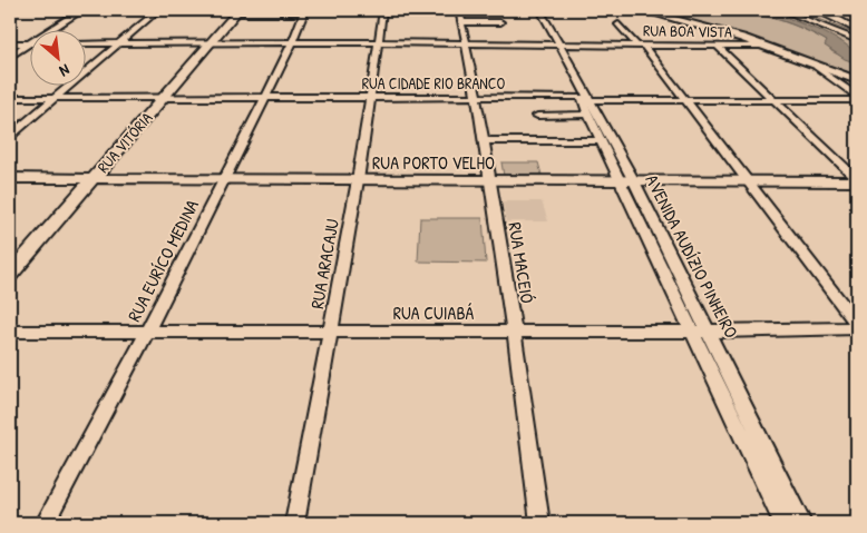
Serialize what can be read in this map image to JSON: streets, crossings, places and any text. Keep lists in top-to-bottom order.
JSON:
{
  "streets": {
    "main road": ["RUA VITÓRIA", "RUA PORTO VELHO"],
    "street": [
      "RUA BOA VISTA",
      "RUA CIDADE RIO BRANCO",
      "AVENIDA AUDÍZIO PINHEIRO",
      "RUA EURÍCO MEDINA",
      "RUA MACEIÓ",
      "RUA ARACAJU",
      "RUA CUIABÁ"
    ]
  },
  "crossings": [
    ["RUA BOA VISTA", "RUA VITÓRIA"],
    ["RUA BOA VISTA", "AVENIDA AUDÍZIO PINHEIRO"],
    ["RUA BOA VISTA", "RUA EURÍCO MEDINA"],
    ["RUA BOA VISTA", "RUA MACEIÓ"],
    ["RUA BOA VISTA", "RUA ARACAJU"],
    ["RUA CIDADE RIO BRANCO", "RUA VITÓRIA"],
    ["RUA CIDADE RIO BRANCO", "AVENIDA AUDÍZIO PINHEIRO"],
    ["RUA CIDADE RIO BRANCO", "RUA EURÍCO MEDINA"],
    ["RUA CIDADE RIO BRANCO", "RUA MACEIÓ"],
    ["RUA CIDADE RIO BRANCO", "RUA ARACAJU"],
    ["RUA VITÓRIA", "RUA PORTO VELHO"],
    ["RUA PORTO VELHO", "AVENIDA AUDÍZIO PINHEIRO"],
    ["RUA PORTO VELHO", "RUA EURÍCO MEDINA"],
    ["RUA PORTO VELHO", "RUA MACEIÓ"],
    ["RUA PORTO VELHO", "RUA ARACAJU"],
    ["AVENIDA AUDÍZIO PINHEIRO", "RUA CUIABÁ"],
    ["RUA EURÍCO MEDINA", "RUA CUIABÁ"],
    ["RUA MACEIÓ", "RUA CUIABÁ"],
    ["RUA ARACAJU", "RUA CUIABÁ"]
  ],
  "north": "bottom right"
}
